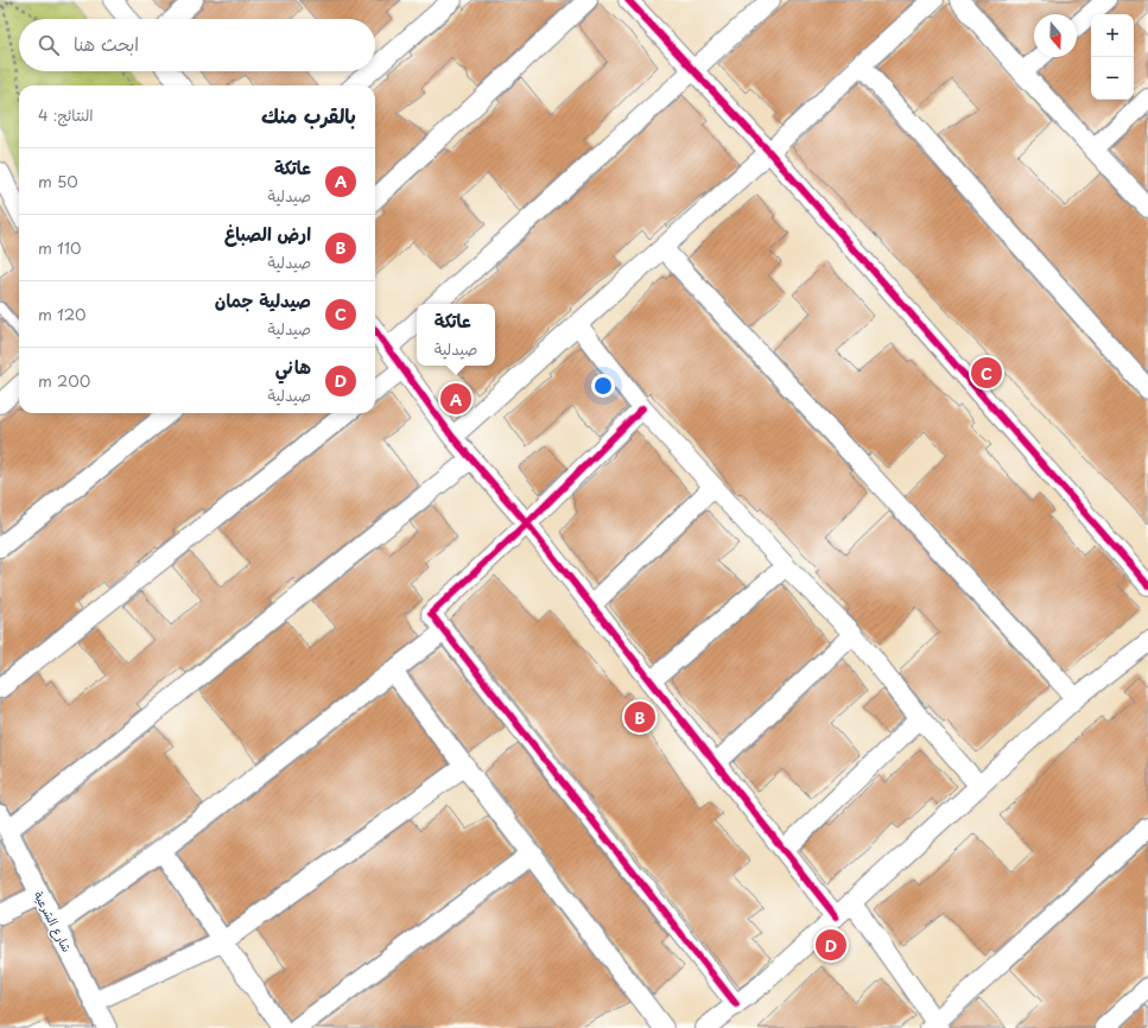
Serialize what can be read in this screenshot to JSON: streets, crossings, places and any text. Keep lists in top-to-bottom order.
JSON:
{
  "streets": {
    "street": ["شارع الشرعية"]
  },
  "north": "bottom",
  "page": {
    "map_buttons": ["+", "−"],
    "search": "ابحث هنا",
    "heading": ["بالقرب منك", "النتائج: 4"],
    "list": [
      {
        "mark": "A",
        "name": "عاتكة",
        "note": "صيدلية",
        "value": "50 m"
      },
      {
        "mark": "B",
        "name": "ارض الصباغ",
        "note": "صيدلية",
        "value": "110 m"
      },
      {
        "mark": "C",
        "name": "صيدلية جمان",
        "note": "صيدلية",
        "value": "120 m"
      },
      {
        "mark": "D",
        "name": "هاني",
        "note": "صيدلية",
        "value": "200 m"
      }
    ],
    "popup": ["عاتكة", "صيدلية"],
    "pins": [
      "C",
      "A",
      "B",
      "D"
    ]
  }
}
